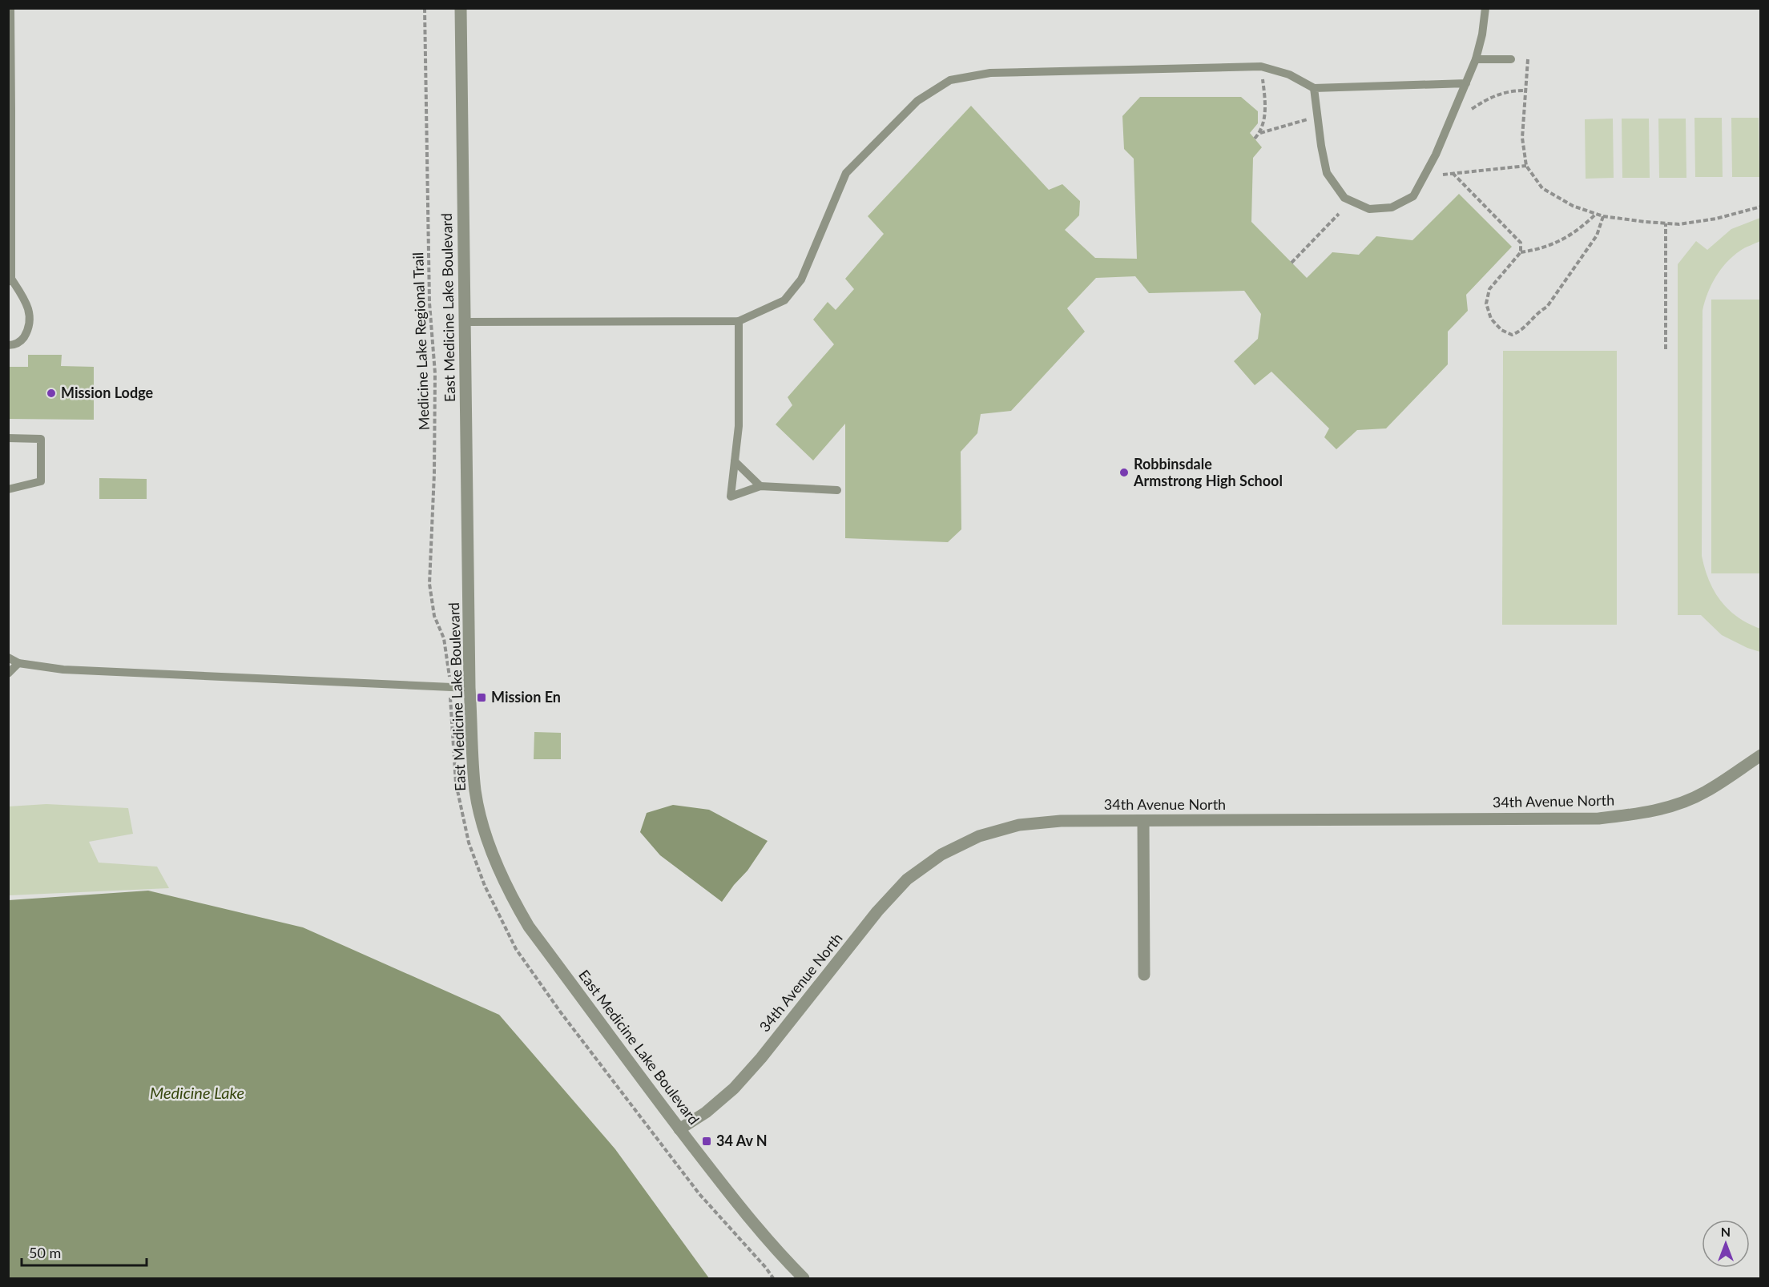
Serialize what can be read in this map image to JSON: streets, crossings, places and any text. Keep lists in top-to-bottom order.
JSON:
{
  "streets": {
    "street": ["East Medicine Lake Boulevard", "34th Avenue North"],
    "path": ["Medicine Lake Regional Trail"]
  },
  "crossings": [
    ["East Medicine Lake Boulevard", "34th Avenue North"]
  ],
  "water": ["Medicine Lake"],
  "places": {
    "other": ["Mission Lodge", "Robbinsdale Armstrong High School"],
    "transit": ["Mission En", "34 Av N"]
  },
  "scale_bar": "50 m",
  "north": "top"
}
